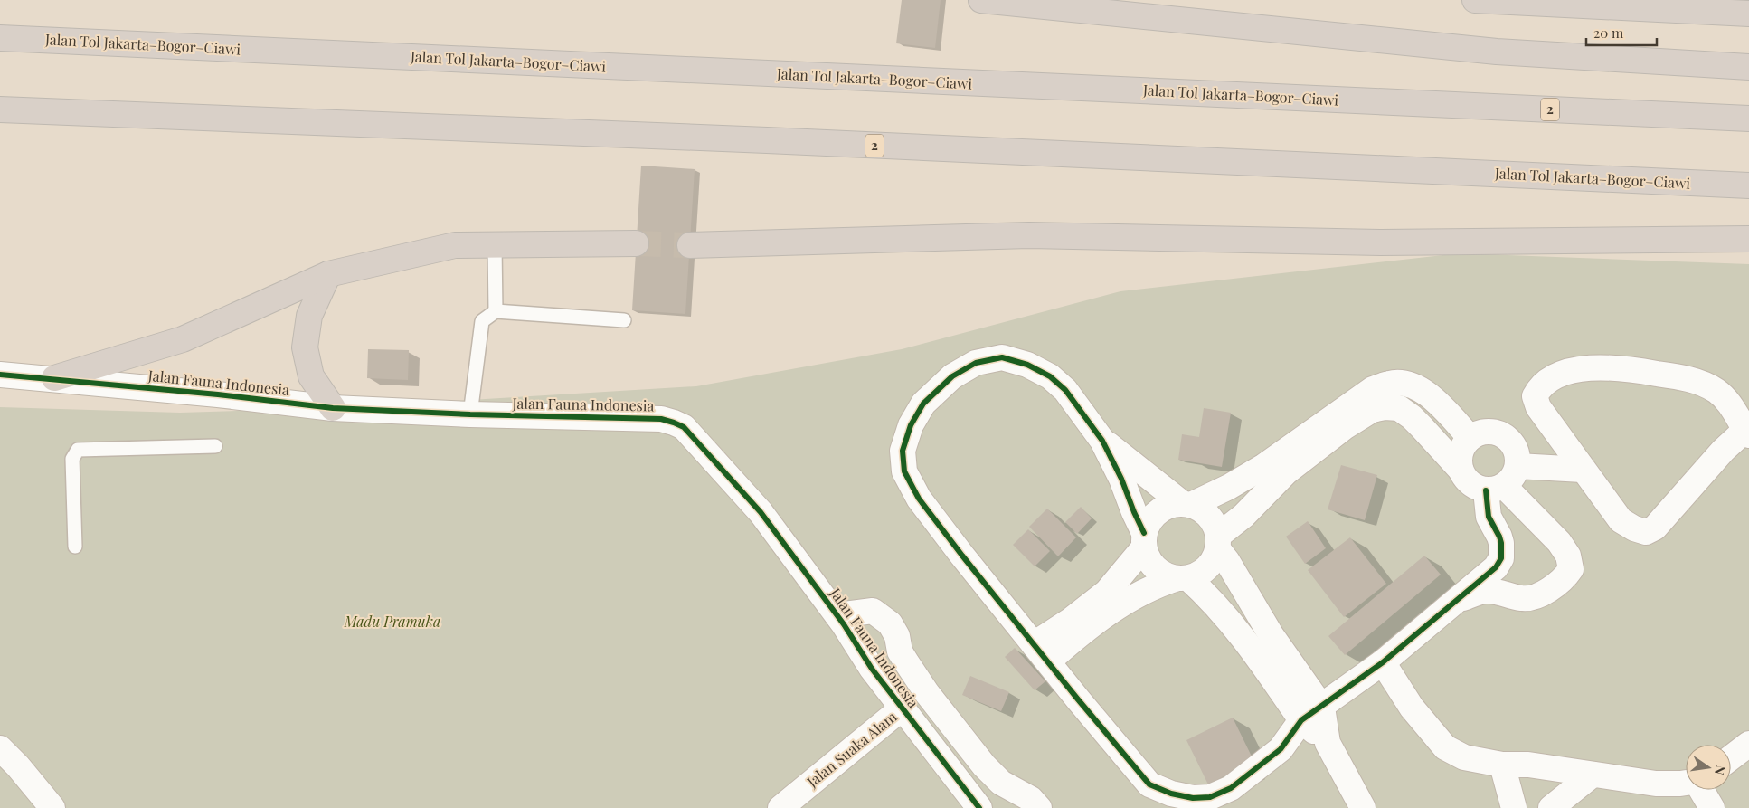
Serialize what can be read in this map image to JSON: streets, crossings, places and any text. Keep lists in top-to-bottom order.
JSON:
{
  "streets": {
    "highway": ["Jalan Tol Jakarta–Bogor–Ciawi", "2"],
    "street": ["Jalan Fauna Indonesia", "Jalan Suaka Alam"]
  },
  "crossings": [
    ["Jalan Fauna Indonesia", "Jalan Suaka Alam"]
  ],
  "parks": ["Madu Pramuka"],
  "scale_bar": "20 m",
  "north": "right"
}
